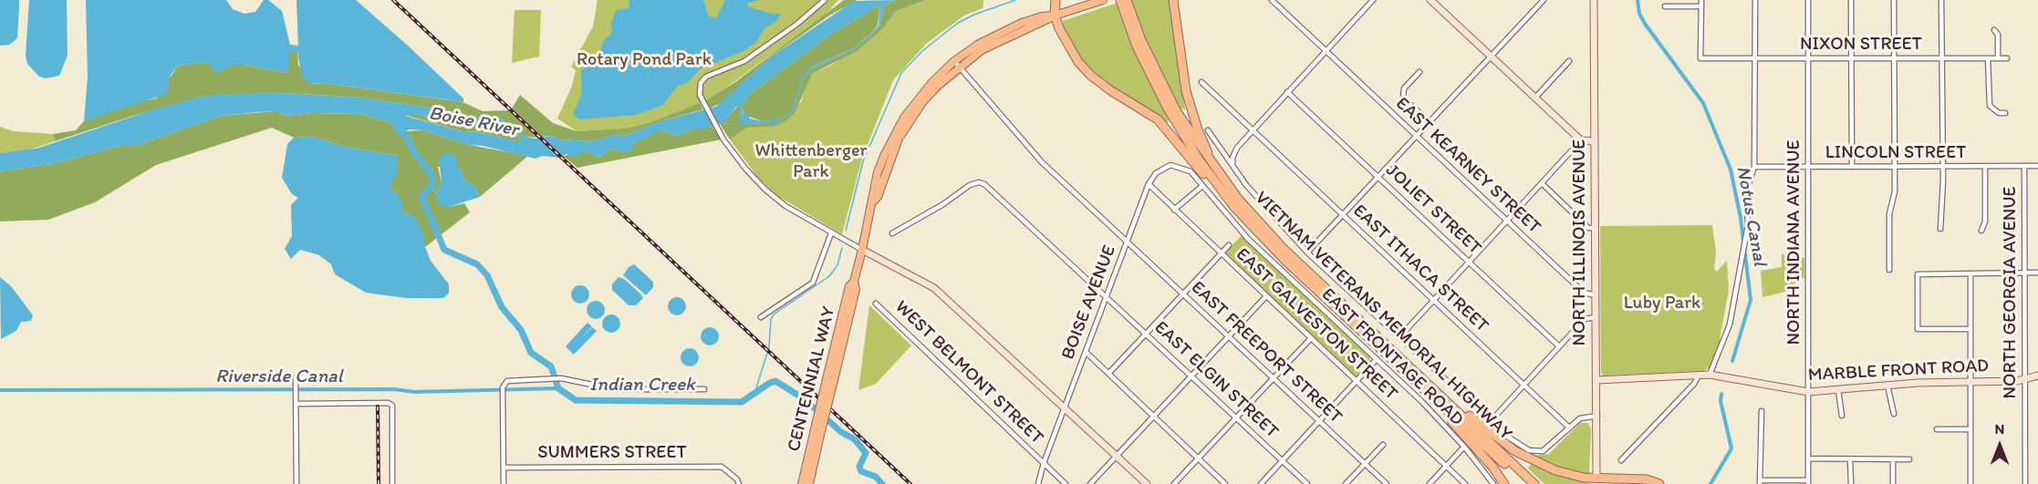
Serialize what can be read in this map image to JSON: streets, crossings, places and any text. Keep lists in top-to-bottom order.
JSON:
{
  "streets": {
    "highway": ["VIETNAM VETERANS MEMORIAL HIGHWAY"],
    "main road": ["CENTENNIAL WAY"],
    "street": [
      "NIXON STREET",
      "LINCOLN STREET",
      "EAST KEARNEY STREET",
      "JOLIET STREET",
      "NORTH ILLINOIS AVENUE",
      "NORTH INDIANA AVENUE",
      "EAST ITHACA STREET",
      "NORTH GEORGIA AVENUE",
      "BOISE AVENUE",
      "EAST GALVESTON STREET",
      "EAST FREEPORT STREET",
      "EAST FRONTAGE ROAD",
      "MARBLE FRONT ROAD",
      "WEST BELMONT STREET",
      "EAST ELGIN STREET",
      "SUMMERS STREET"
    ]
  },
  "crossings": [
    ["NIXON STREET", "NORTH INDIANA AVENUE"],
    ["LINCOLN STREET", "NORTH INDIANA AVENUE"],
    ["LINCOLN STREET", "NORTH GEORGIA AVENUE"],
    ["EAST KEARNEY STREET", "NORTH ILLINOIS AVENUE"],
    ["NORTH ILLINOIS AVENUE", "MARBLE FRONT ROAD"],
    ["NORTH INDIANA AVENUE", "MARBLE FRONT ROAD"],
    ["NORTH GEORGIA AVENUE", "MARBLE FRONT ROAD"],
    ["BOISE AVENUE", "EAST GALVESTON STREET"],
    ["BOISE AVENUE", "EAST FREEPORT STREET"],
    ["BOISE AVENUE", "EAST FRONTAGE ROAD"],
    ["BOISE AVENUE", "WEST BELMONT STREET"],
    ["BOISE AVENUE", "EAST ELGIN STREET"],
    ["EAST FREEPORT STREET", "CENTENNIAL WAY"]
  ],
  "water": [
    "Boise River",
    "Notus Canal",
    "Riverside Canal",
    "Indian Creek"
  ],
  "parks": ["Rotary Pond Park", "Whittenberger Park", "Luby Park"],
  "north": "top"
}
